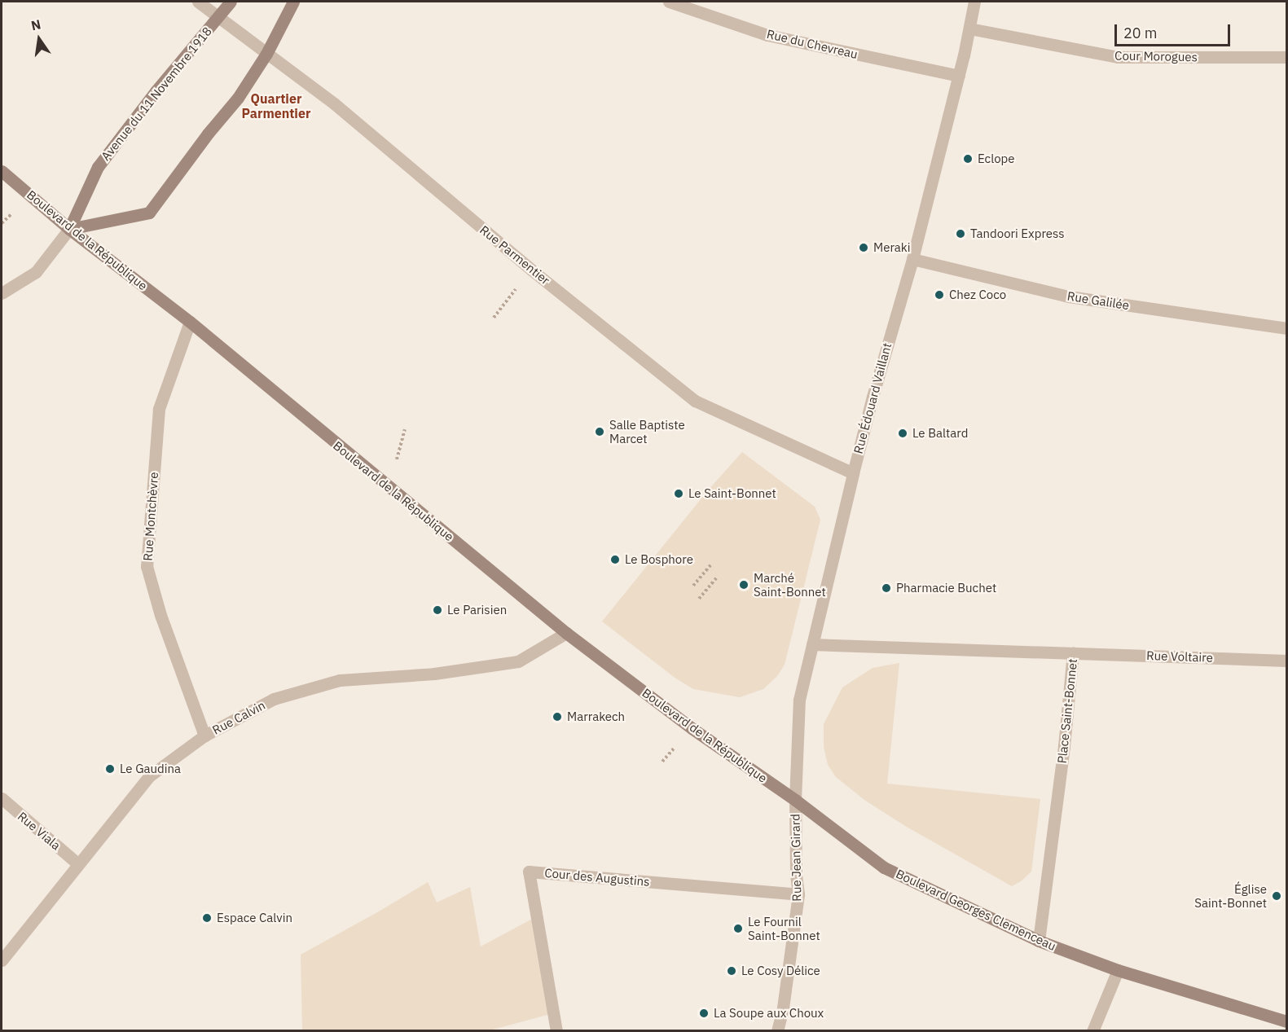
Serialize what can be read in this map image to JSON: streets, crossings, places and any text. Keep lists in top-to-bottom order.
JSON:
{
  "streets": {
    "main road": ["Avenue du 11 Novembre 1918", "Boulevard de la République", "Boulevard Georges Clemenceau"],
    "street": [
      "Rue du Chevreau",
      "Cour Morogues",
      "Rue Parmentier",
      "Rue Galilée",
      "Rue Édouard Vaillant",
      "Rue Montchèvre",
      "Rue Voltaire",
      "Place Saint-Bonnet",
      "Rue Calvin",
      "Rue Viala",
      "Rue Jean Girard",
      "Cour des Augustins"
    ]
  },
  "crossings": [
    ["Rue du Chevreau", "Rue Édouard Vaillant"],
    ["Cour Morogues", "Rue Édouard Vaillant"],
    ["Avenue du 11 Novembre 1918", "Boulevard de la République"],
    ["Avenue du 11 Novembre 1918", "Rue Parmentier"],
    ["Boulevard de la République", "Rue Édouard Vaillant"],
    ["Boulevard de la République", "Rue Montchèvre"],
    ["Boulevard de la République", "Rue Calvin"],
    ["Boulevard de la République", "Rue Jean Girard"],
    ["Boulevard de la République", "Boulevard Georges Clemenceau"],
    ["Rue Parmentier", "Rue Édouard Vaillant"],
    ["Rue Galilée", "Rue Édouard Vaillant"],
    ["Rue Édouard Vaillant", "Place Saint-Bonnet"],
    ["Rue Édouard Vaillant", "Rue Jean Girard"],
    ["Rue Édouard Vaillant", "Boulevard Georges Clemenceau"],
    ["Rue Montchèvre", "Rue Calvin"],
    ["Rue Voltaire", "Place Saint-Bonnet"],
    ["Place Saint-Bonnet", "Boulevard Georges Clemenceau"],
    ["Rue Calvin", "Rue Viala"],
    ["Rue Jean Girard", "Cour des Augustins"],
    ["Rue Jean Girard", "Boulevard Georges Clemenceau"]
  ],
  "districts": ["Quartier Parmentier"],
  "places": [
    "Eclope",
    "Tandoori Express",
    "Meraki",
    "Chez Coco",
    "Salle Baptiste Marcet",
    "Le Baltard",
    "Le Saint-Bonnet",
    "Le Bosphore",
    "Marché Saint-Bonnet",
    "Pharmacie Buchet",
    "Le Parisien",
    "Marrakech",
    "Le Gaudina",
    "Église Saint-Bonnet",
    "Espace Calvin",
    "Le Fournil Saint-Bonnet",
    "Le Cosy Délice",
    "La Soupe aux Choux"
  ],
  "scale_bar": "20 m",
  "north": "top"
}
